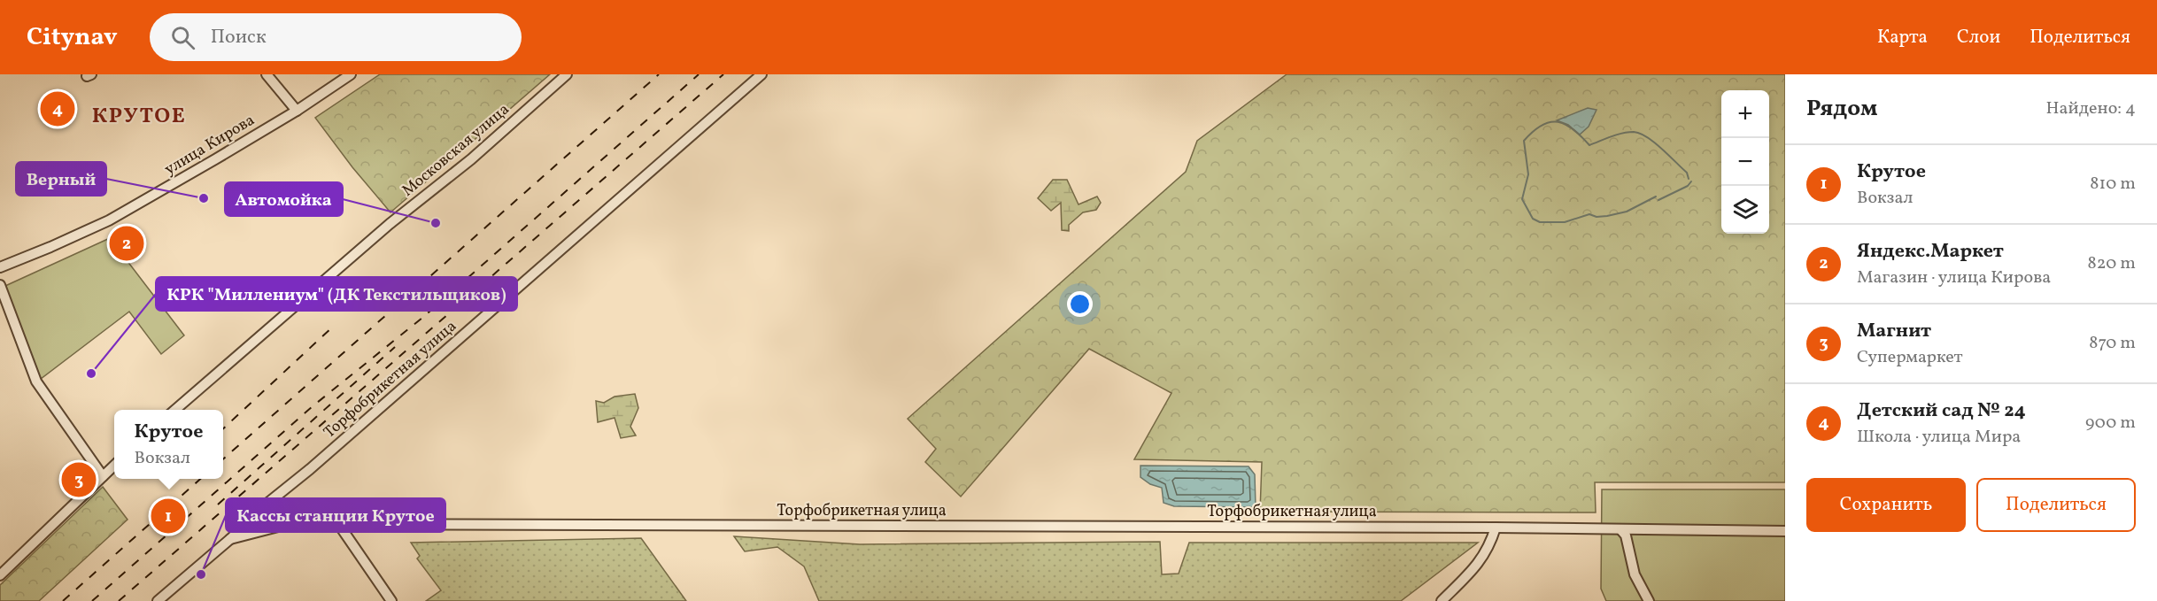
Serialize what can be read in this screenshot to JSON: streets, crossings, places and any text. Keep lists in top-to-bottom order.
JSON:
{
  "streets": {
    "street": ["улица Кирова", "Московская улица", "Торфобрикетная улица"]
  },
  "districts": ["КРУТОЕ"],
  "places": [
    "Верный",
    "Автомойка",
    "КРК \"Миллениум\" (ДК Текстильщиков)",
    "Кассы станции Крутое"
  ],
  "page": {
    "header": "Citynav",
    "search": "Поиск",
    "nav": ["Карта", "Слои", "Поделиться"],
    "heading": ["Рядом", "Найдено: 4"],
    "pins": [
      "4",
      "2",
      "3",
      "1"
    ],
    "map_buttons": ["+", "−"],
    "list": [
      {
        "mark": "1",
        "name": "Крутое",
        "note": "Вокзал",
        "value": "810 m"
      },
      {
        "mark": "2",
        "name": "Яндекс.Маркет",
        "note": "Магазин · улица Кирова",
        "value": "820 m"
      },
      {
        "mark": "3",
        "name": "Магнит",
        "note": "Супермаркет",
        "value": "870 m"
      },
      {
        "mark": "4",
        "name": "Детский сад № 24",
        "note": "Школа · улица Мира",
        "value": "900 m"
      }
    ],
    "popup": ["Крутое", "Вокзал"],
    "buttons": ["Сохранить", "Поделиться"]
  }
}
